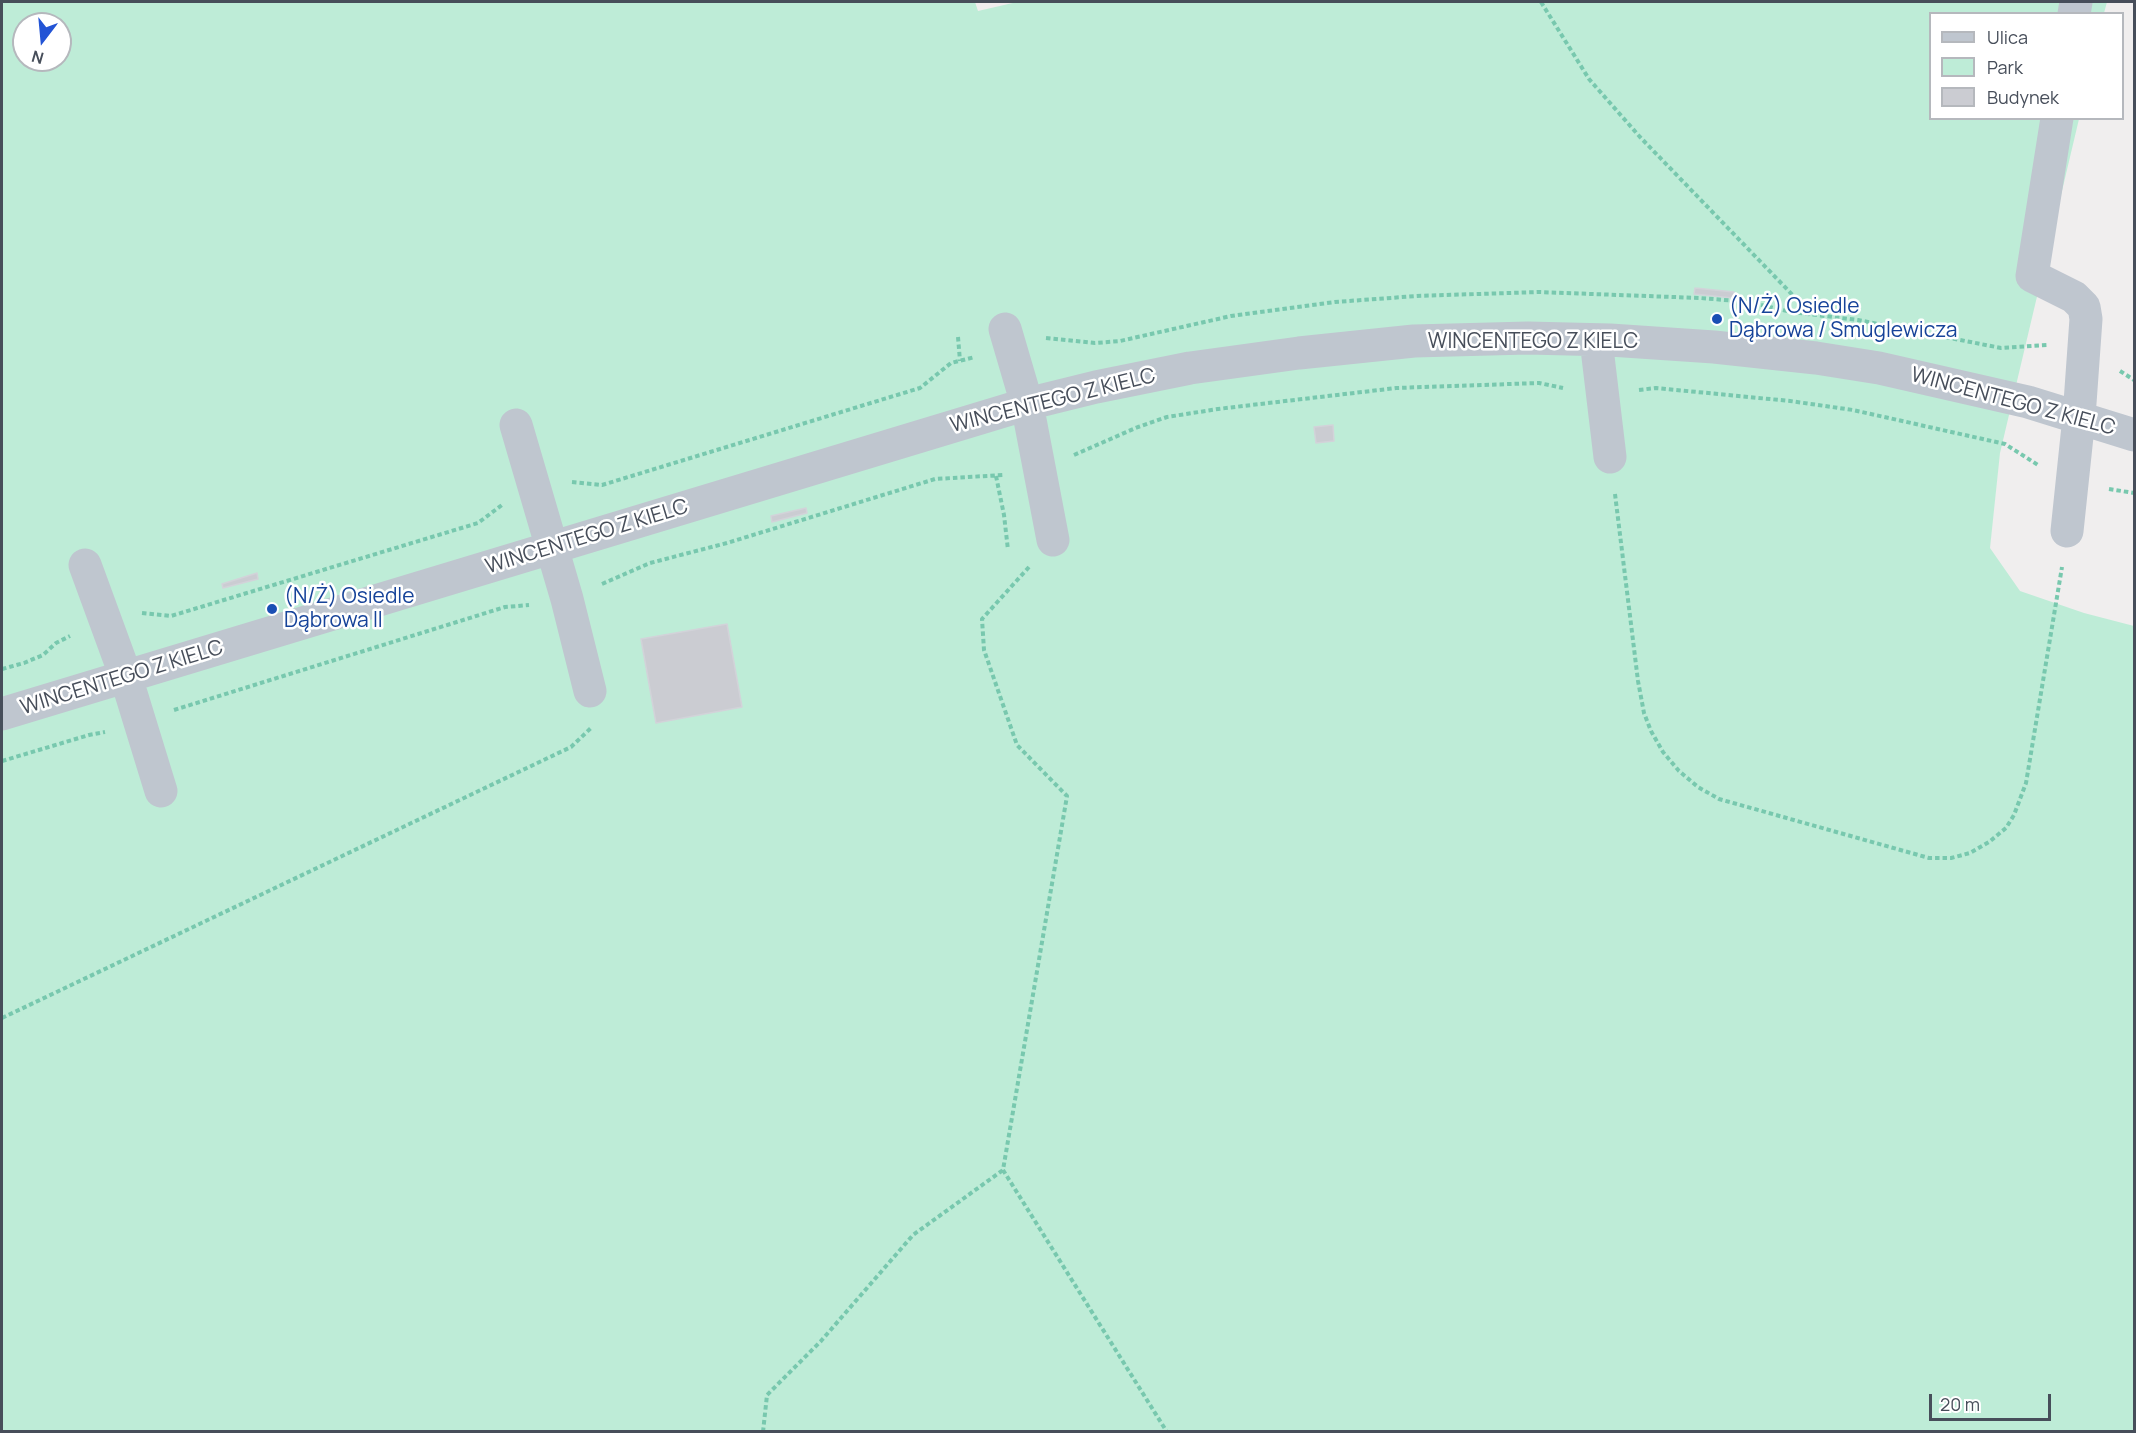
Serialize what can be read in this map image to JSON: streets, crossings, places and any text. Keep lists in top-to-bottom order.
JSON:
{
  "streets": {
    "street": ["WINCENTEGO Z KIELC"]
  },
  "places": ["(N/Ż) Osiedle Dąbrowa / Smuglewicza", "(N/Ż) Osiedle Dąbrowa II"],
  "legend": ["Ulica", "Park", "Budynek"],
  "scale_bar": "20 m",
  "north": "bottom"
}
